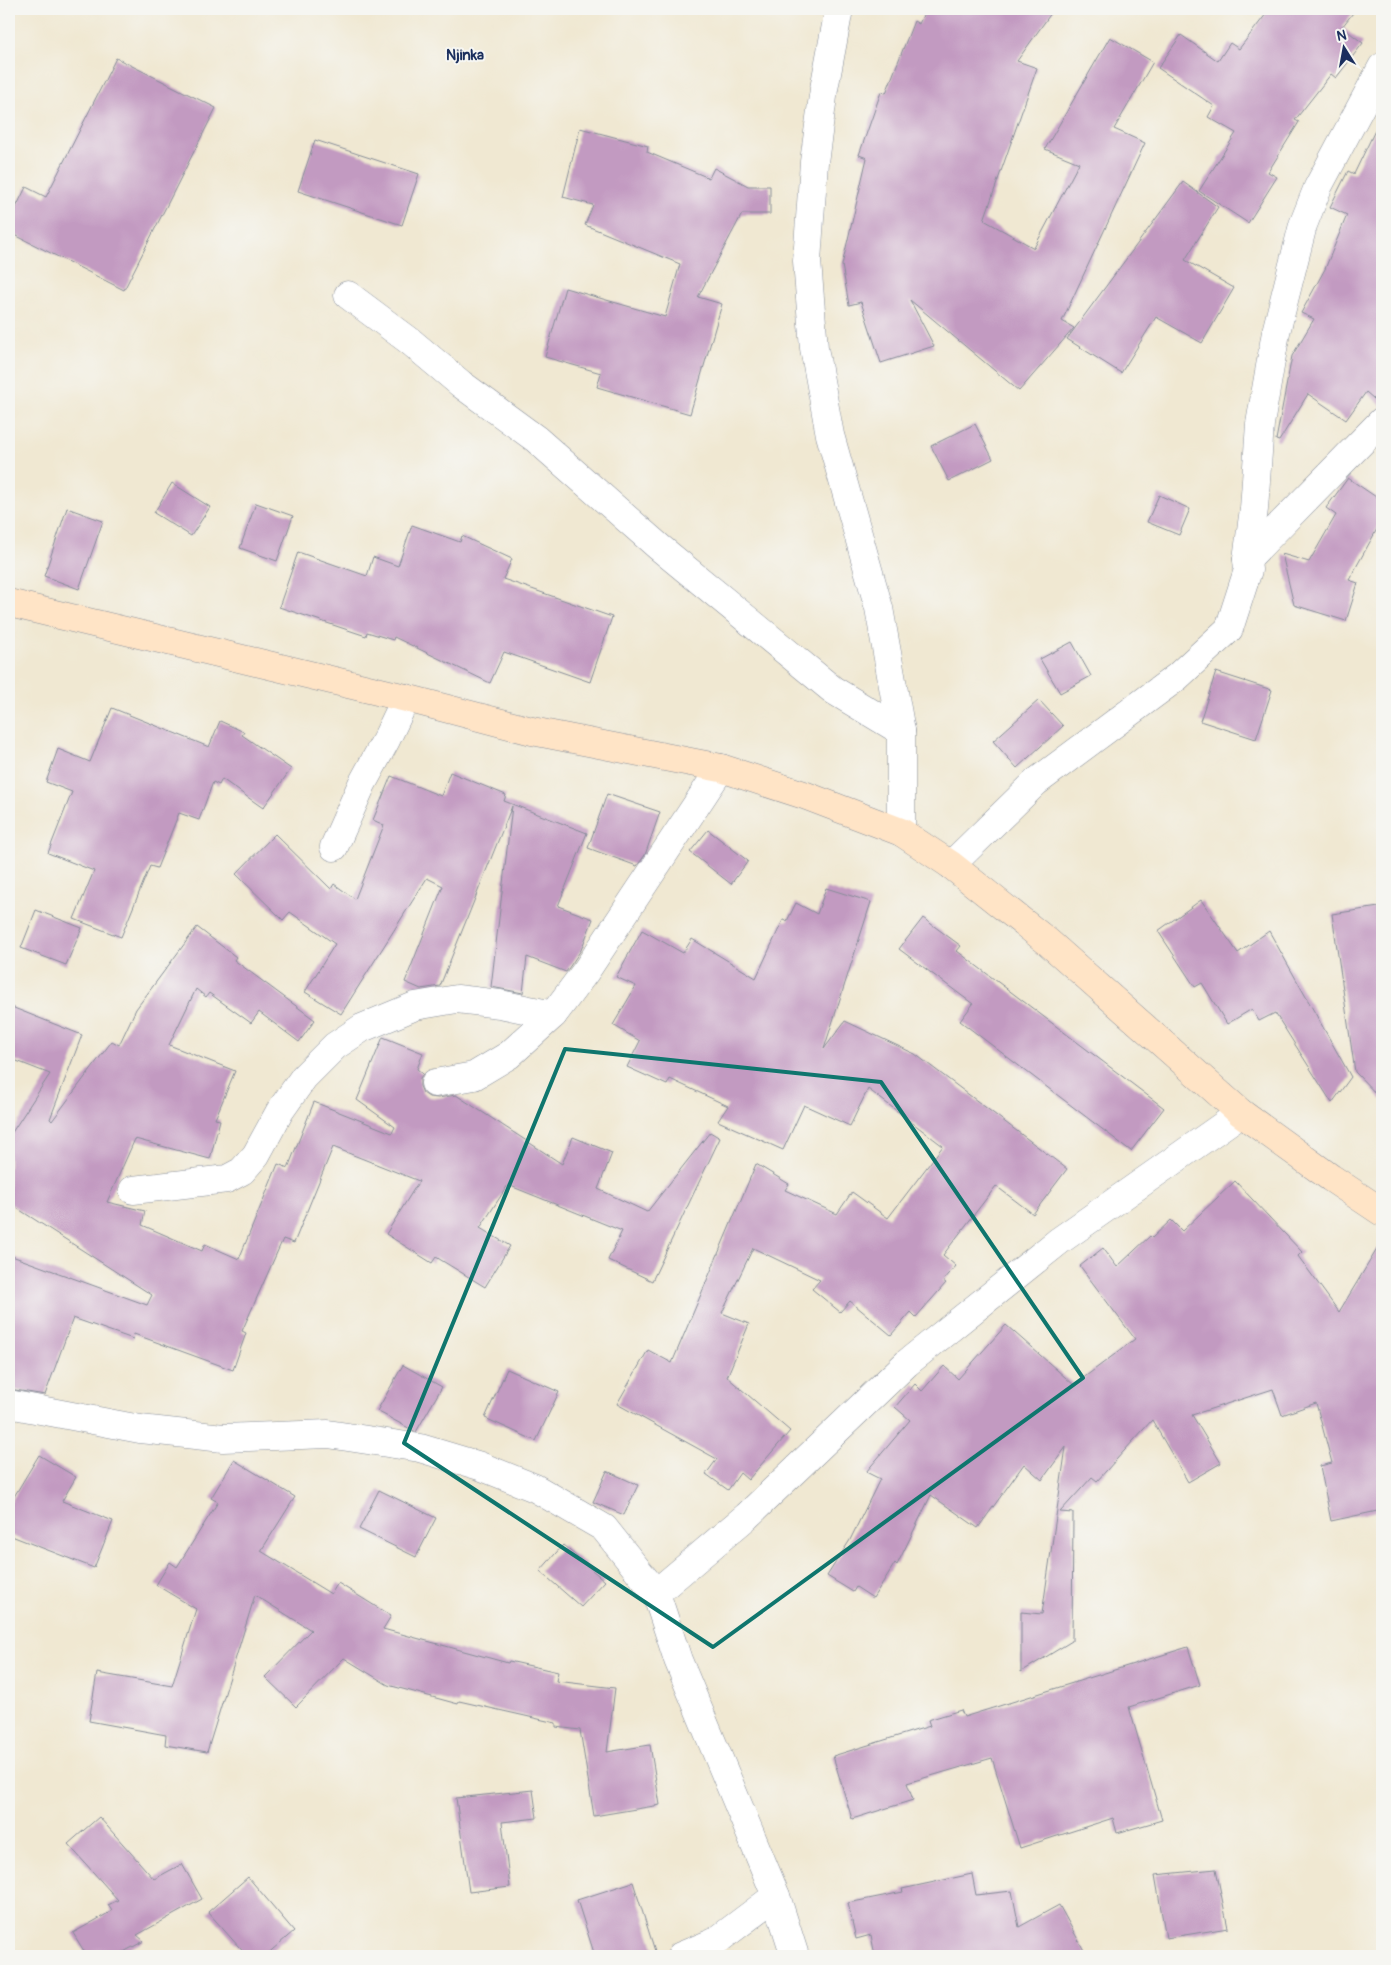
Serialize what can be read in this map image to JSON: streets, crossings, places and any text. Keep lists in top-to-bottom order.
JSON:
{
  "districts": ["Njinka"],
  "north": "top"
}
